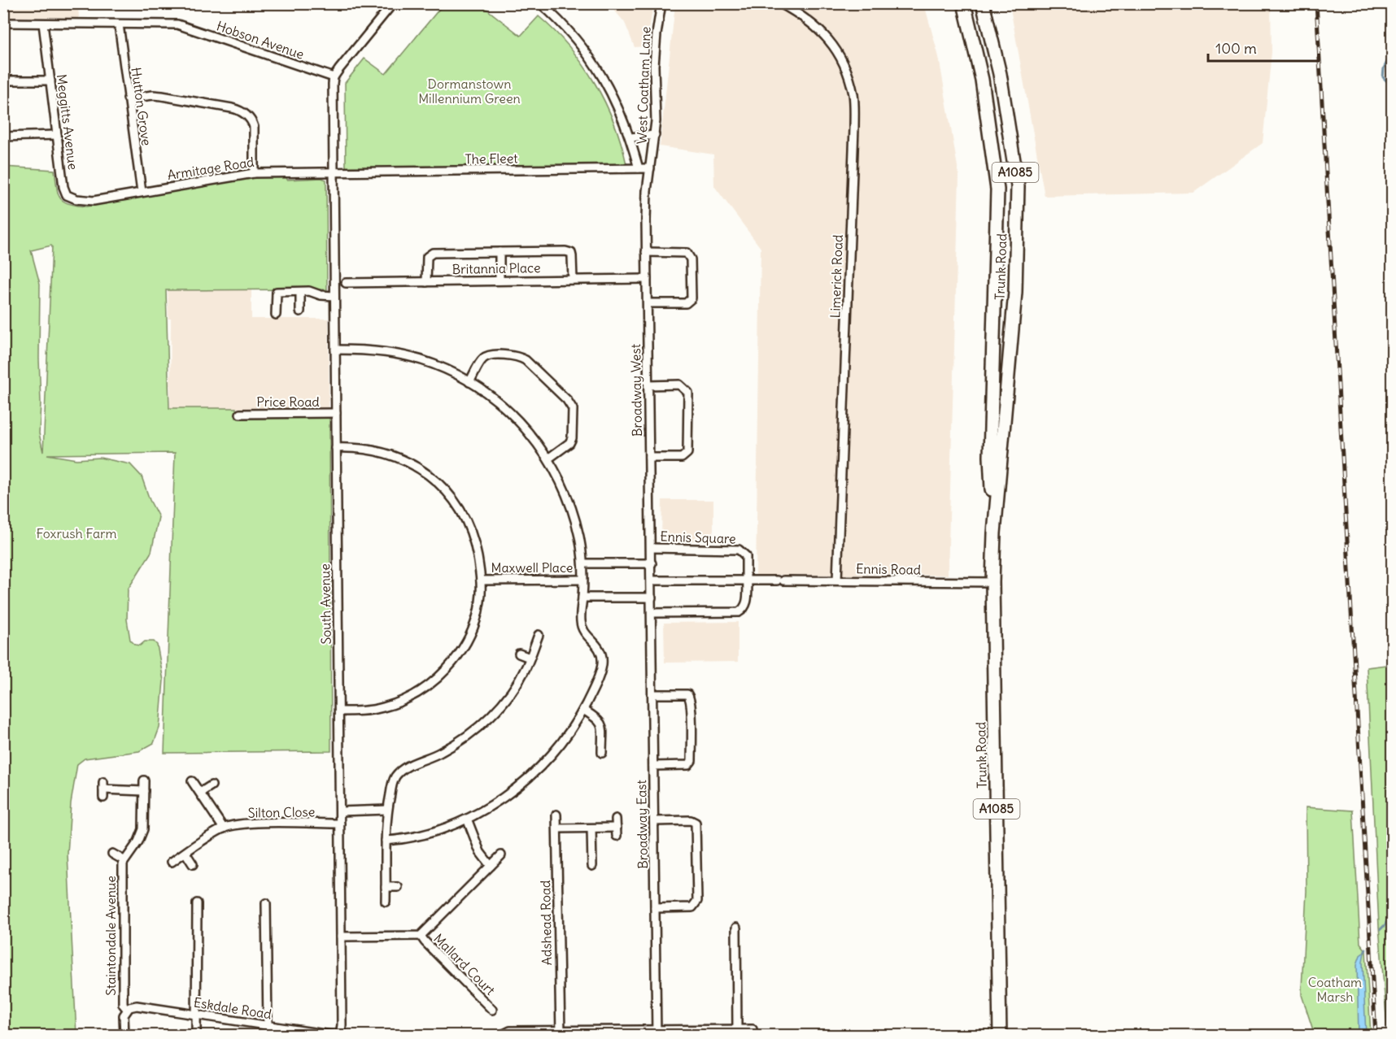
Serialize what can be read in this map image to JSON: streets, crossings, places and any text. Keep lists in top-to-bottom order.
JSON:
{
  "streets": {
    "main road": ["A1085", "Trunk Road"],
    "street": [
      "Hobson Avenue",
      "West Coatham Lane",
      "Hutton Grove",
      "Meggitts Avenue",
      "The Fleet",
      "Armitage Road",
      "Britannia Place",
      "Limerick Road",
      "Broadway West",
      "Price Road",
      "Ennis Square",
      "Maxwell Place",
      "Ennis Road",
      "South Avenue",
      "Silton Close",
      "Broadway East",
      "Adshead Road",
      "Staintondale Avenue",
      "Mallard Court",
      "Eskdale Road"
    ]
  },
  "crossings": [
    ["Hobson Avenue", "Hutton Grove"],
    ["Hobson Avenue", "Meggitts Avenue"],
    ["Hobson Avenue", "South Avenue"],
    ["West Coatham Lane", "The Fleet"],
    ["West Coatham Lane", "Broadway West"],
    ["Hutton Grove", "Armitage Road"],
    ["Meggitts Avenue", "Armitage Road"],
    ["The Fleet", "Armitage Road"],
    ["The Fleet", "Broadway West"],
    ["The Fleet", "South Avenue"],
    ["Armitage Road", "South Avenue"],
    ["Trunk Road", "Ennis Road"],
    ["Britannia Place", "Broadway West"],
    ["Limerick Road", "Ennis Road"],
    ["Broadway West", "Ennis Square"],
    ["Broadway West", "Maxwell Place"],
    ["Broadway West", "Ennis Road"],
    ["Broadway West", "Broadway East"],
    ["Price Road", "South Avenue"],
    ["Ennis Square", "Ennis Road"],
    ["Ennis Square", "Broadway East"],
    ["South Avenue", "Silton Close"],
    ["Staintondale Avenue", "Eskdale Road"]
  ],
  "parks": ["Dormanstown Millennium Green", "Foxrush Farm", "Coatham Marsh"],
  "scale_bar": "100 m"
}
